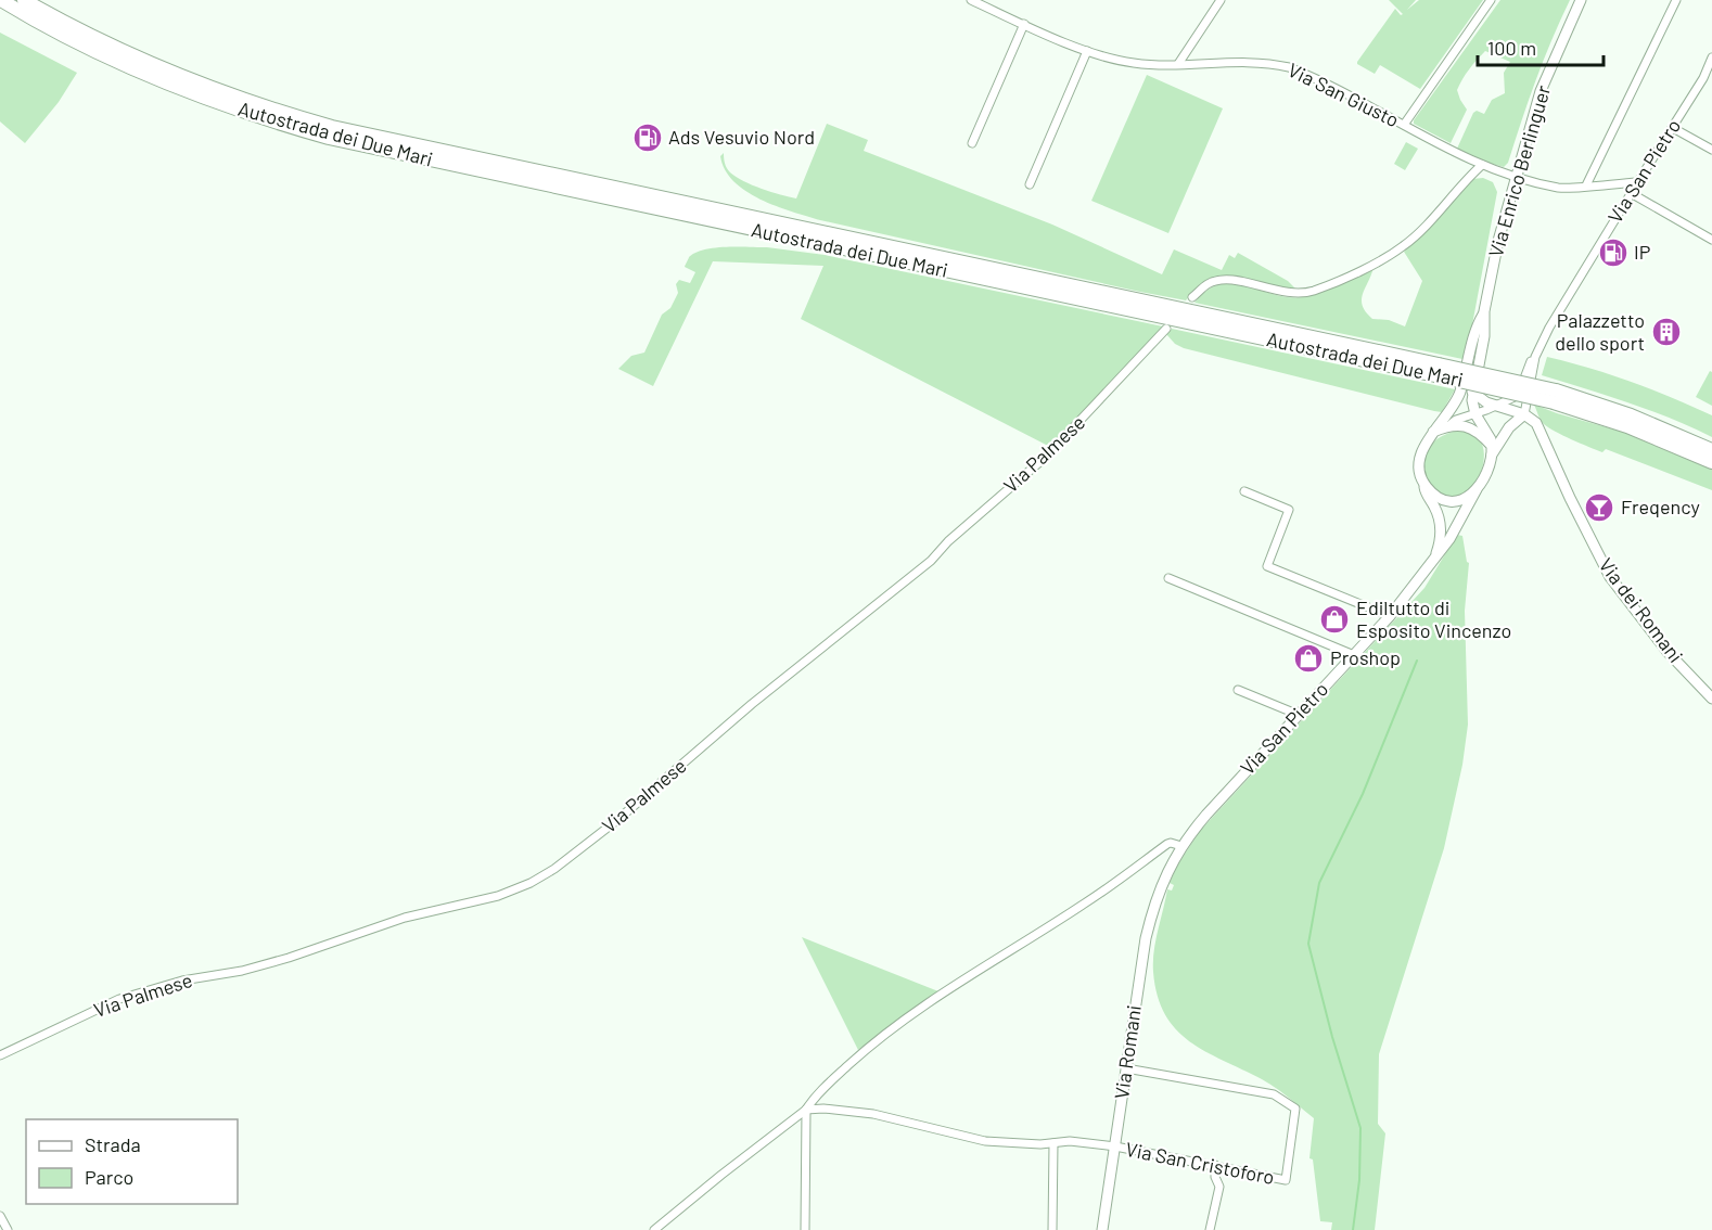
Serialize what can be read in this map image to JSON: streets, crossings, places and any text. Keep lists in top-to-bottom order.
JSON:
{
  "streets": {
    "highway": ["Autostrada dei Due Mari"],
    "main road": [
      "Via Enrico Berlinguer",
      "Via San Pietro",
      "Via dei Romani",
      "Via Romani"
    ],
    "street": ["Via San Giusto", "Via Palmese", "Via San Cristoforo"]
  },
  "crossings": [
    ["Via San Giusto", "Via Enrico Berlinguer"],
    ["Via San Giusto", "Via San Pietro"],
    ["Via Enrico Berlinguer", "Via San Pietro"],
    ["Via San Pietro", "Via dei Romani"],
    ["Via San Pietro", "Via Romani"],
    ["Via Romani", "Via San Cristoforo"]
  ],
  "places": {
    "fuel station": ["Ads Vesuvio Nord", "IP"],
    "building": ["Palazzetto dello sport"],
    "bar": ["Freqency"],
    "shop": ["Ediltutto di Esposito Vincenzo", "Proshop"]
  },
  "legend": ["Strada", "Parco"],
  "scale_bar": "100 m"
}
